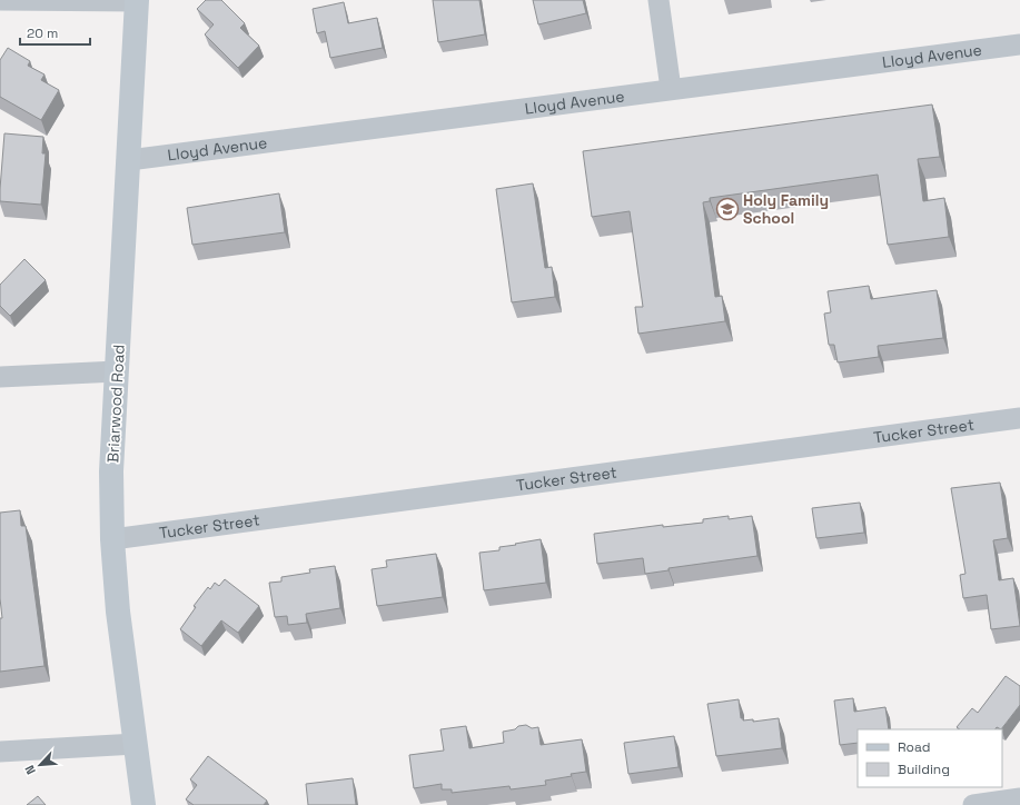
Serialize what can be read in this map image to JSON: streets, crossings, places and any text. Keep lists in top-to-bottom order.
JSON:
{
  "streets": {
    "street": ["Lloyd Avenue", "Briarwood Road", "Tucker Street"]
  },
  "crossings": [
    ["Lloyd Avenue", "Briarwood Road"],
    ["Briarwood Road", "Tucker Street"]
  ],
  "places": {
    "school or university": ["Holy Family School"]
  },
  "legend": ["Road", "Building"],
  "scale_bar": "20 m",
  "north": "bottom left"
}
